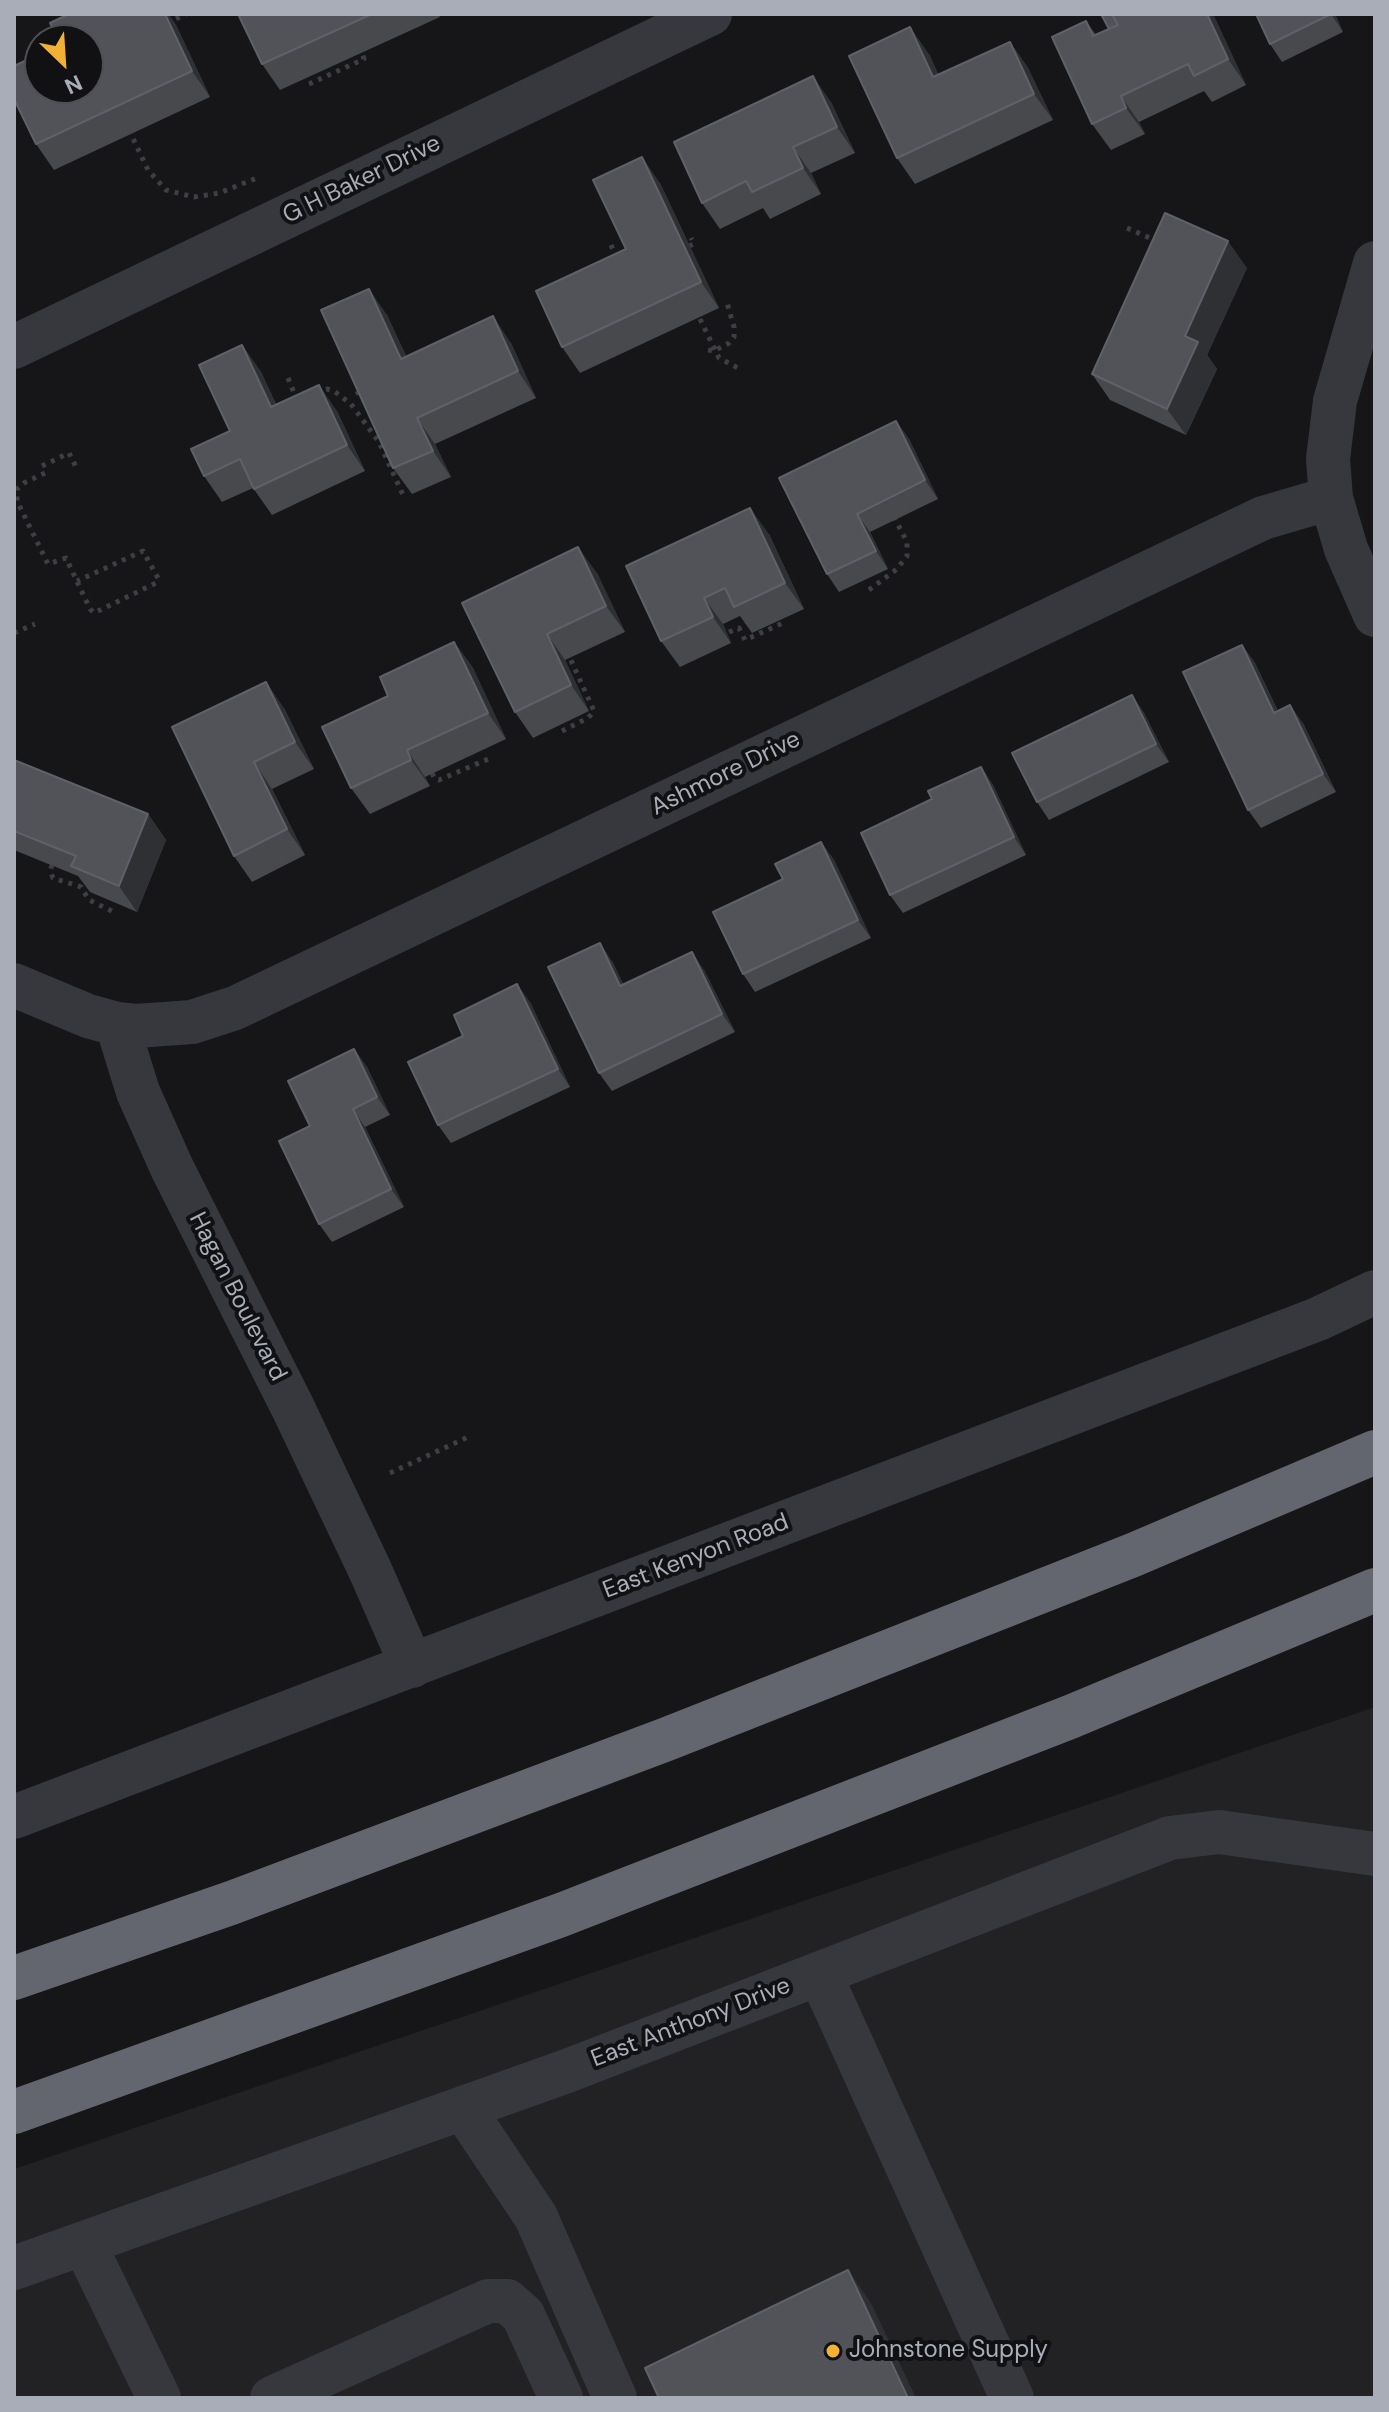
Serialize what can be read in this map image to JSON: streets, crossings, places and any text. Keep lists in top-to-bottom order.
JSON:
{
  "streets": {
    "street": [
      "G H Baker Drive",
      "Ashmore Drive",
      "Hagan Boulevard",
      "East Kenyon Road",
      "East Anthony Drive"
    ]
  },
  "crossings": [
    ["Ashmore Drive", "Hagan Boulevard"],
    ["Hagan Boulevard", "East Kenyon Road"]
  ],
  "places": ["Johnstone Supply"],
  "north": "bottom right"
}
